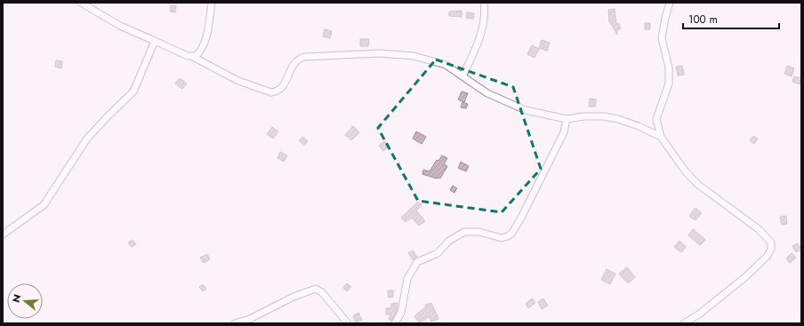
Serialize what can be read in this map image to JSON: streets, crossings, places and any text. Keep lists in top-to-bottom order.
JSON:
{
  "scale_bar": "100 m",
  "north": "left"
}
